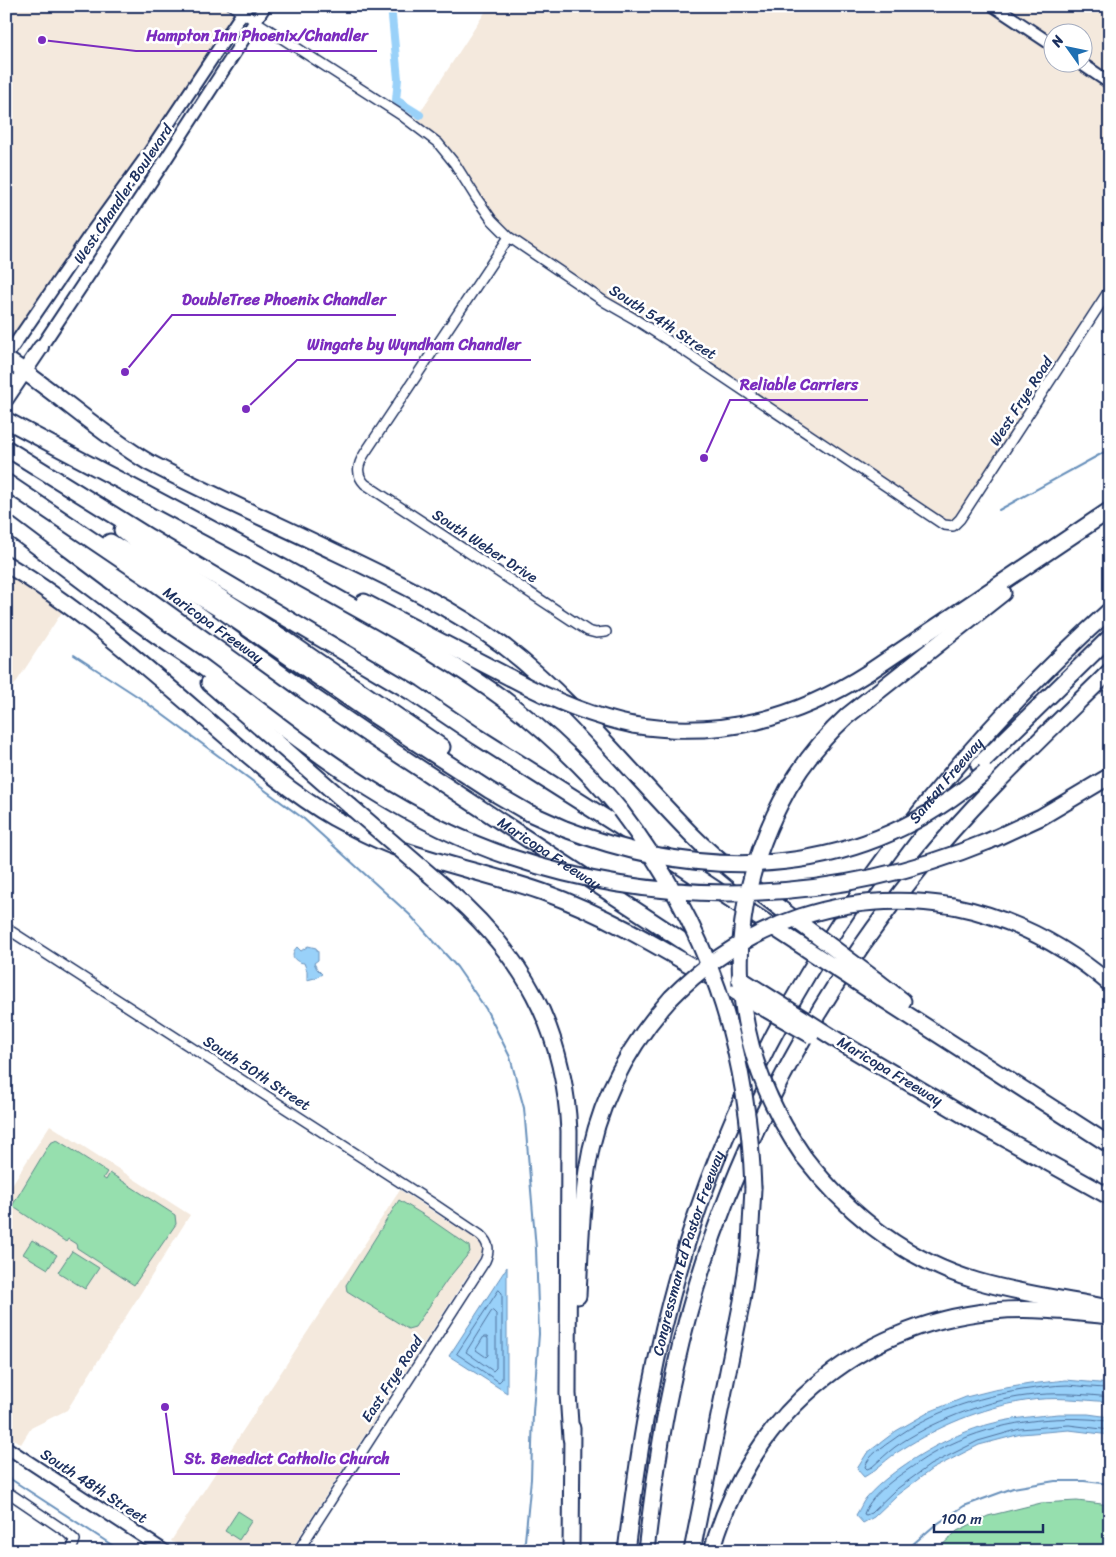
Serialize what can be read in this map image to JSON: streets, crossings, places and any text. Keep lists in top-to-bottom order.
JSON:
{
  "streets": {
    "highway": ["Maricopa Freeway", "Santan Freeway", "Congressman Ed Pastor Freeway"],
    "main road": ["West Chandler Boulevard", "South 48th Street"],
    "street": [
      "South 54th Street",
      "West Frye Road",
      "South Weber Drive",
      "South 50th Street",
      "East Frye Road"
    ]
  },
  "crossings": [
    ["West Chandler Boulevard", "South 54th Street"],
    ["South 54th Street", "West Frye Road"],
    ["South 54th Street", "South Weber Drive"],
    ["Santan Freeway", "Congressman Ed Pastor Freeway"],
    ["South 50th Street", "East Frye Road"]
  ],
  "places": [
    "Hampton Inn Phoenix/Chandler",
    "DoubleTree Phoenix Chandler",
    "Wingate by Wyndham Chandler",
    "Reliable Carriers",
    "St. Benedict Catholic Church"
  ],
  "scale_bar": "100 m",
  "north": "top left"
}
